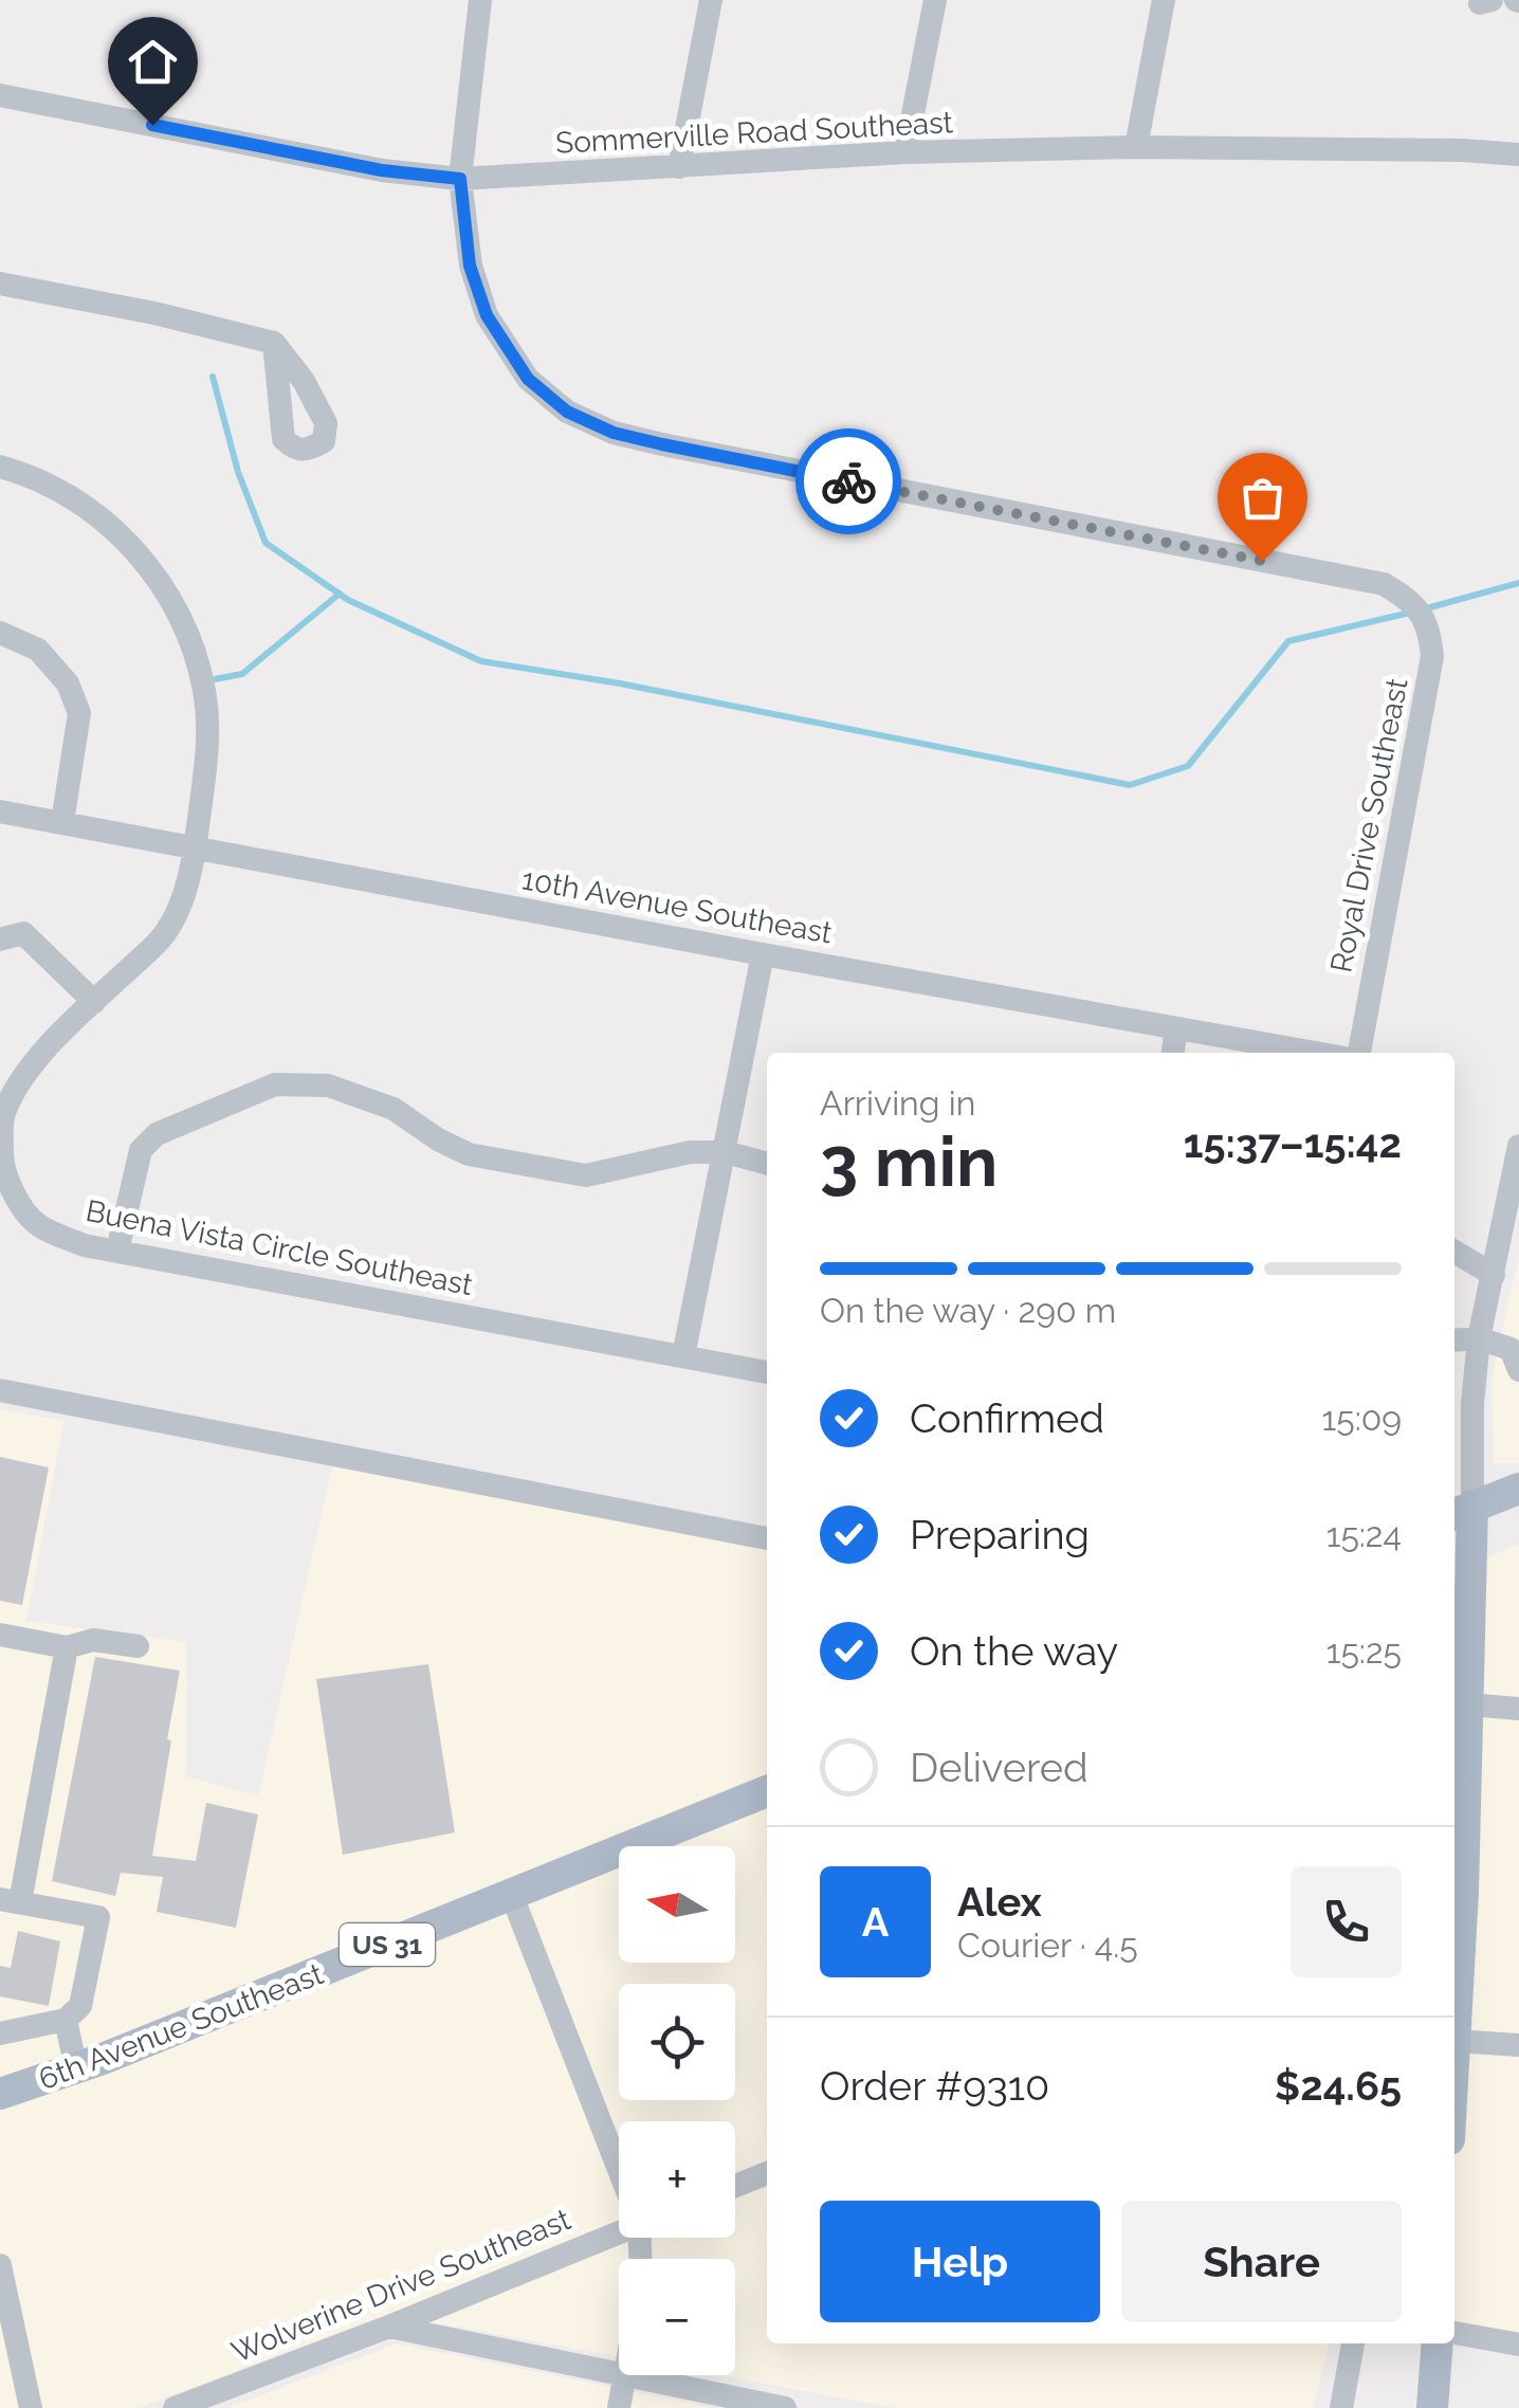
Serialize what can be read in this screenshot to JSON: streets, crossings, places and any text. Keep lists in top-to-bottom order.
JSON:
{
  "streets": {
    "main road": ["US 31", "6th Avenue Southeast"],
    "street": [
      "Sommerville Road Southeast",
      "Royal Drive Southeast",
      "10th Avenue Southeast",
      "Buena Vista Circle Southeast",
      "Wolverine Drive Southeast"
    ]
  },
  "crossings": [
    ["Sommerville Road Southeast", "Royal Drive Southeast"],
    ["10th Avenue Southeast", "Buena Vista Circle Southeast"]
  ],
  "north": "left",
  "page": {
    "heading": ["3 min", "Arriving in", "15:37–15:42"],
    "panel": [
      "Alex",
      "Courier · 4.5",
      "Order #9310",
      "$24.65"
    ],
    "bar": "On the way · 290 m",
    "list": [
      ["Confirmed", "15:09"],
      ["Preparing", "15:24"],
      ["On the way", "15:25"],
      "Delivered"
    ],
    "map_buttons": ["+", "−"],
    "round": "A",
    "buttons": ["Help", "Share"]
  }
}
